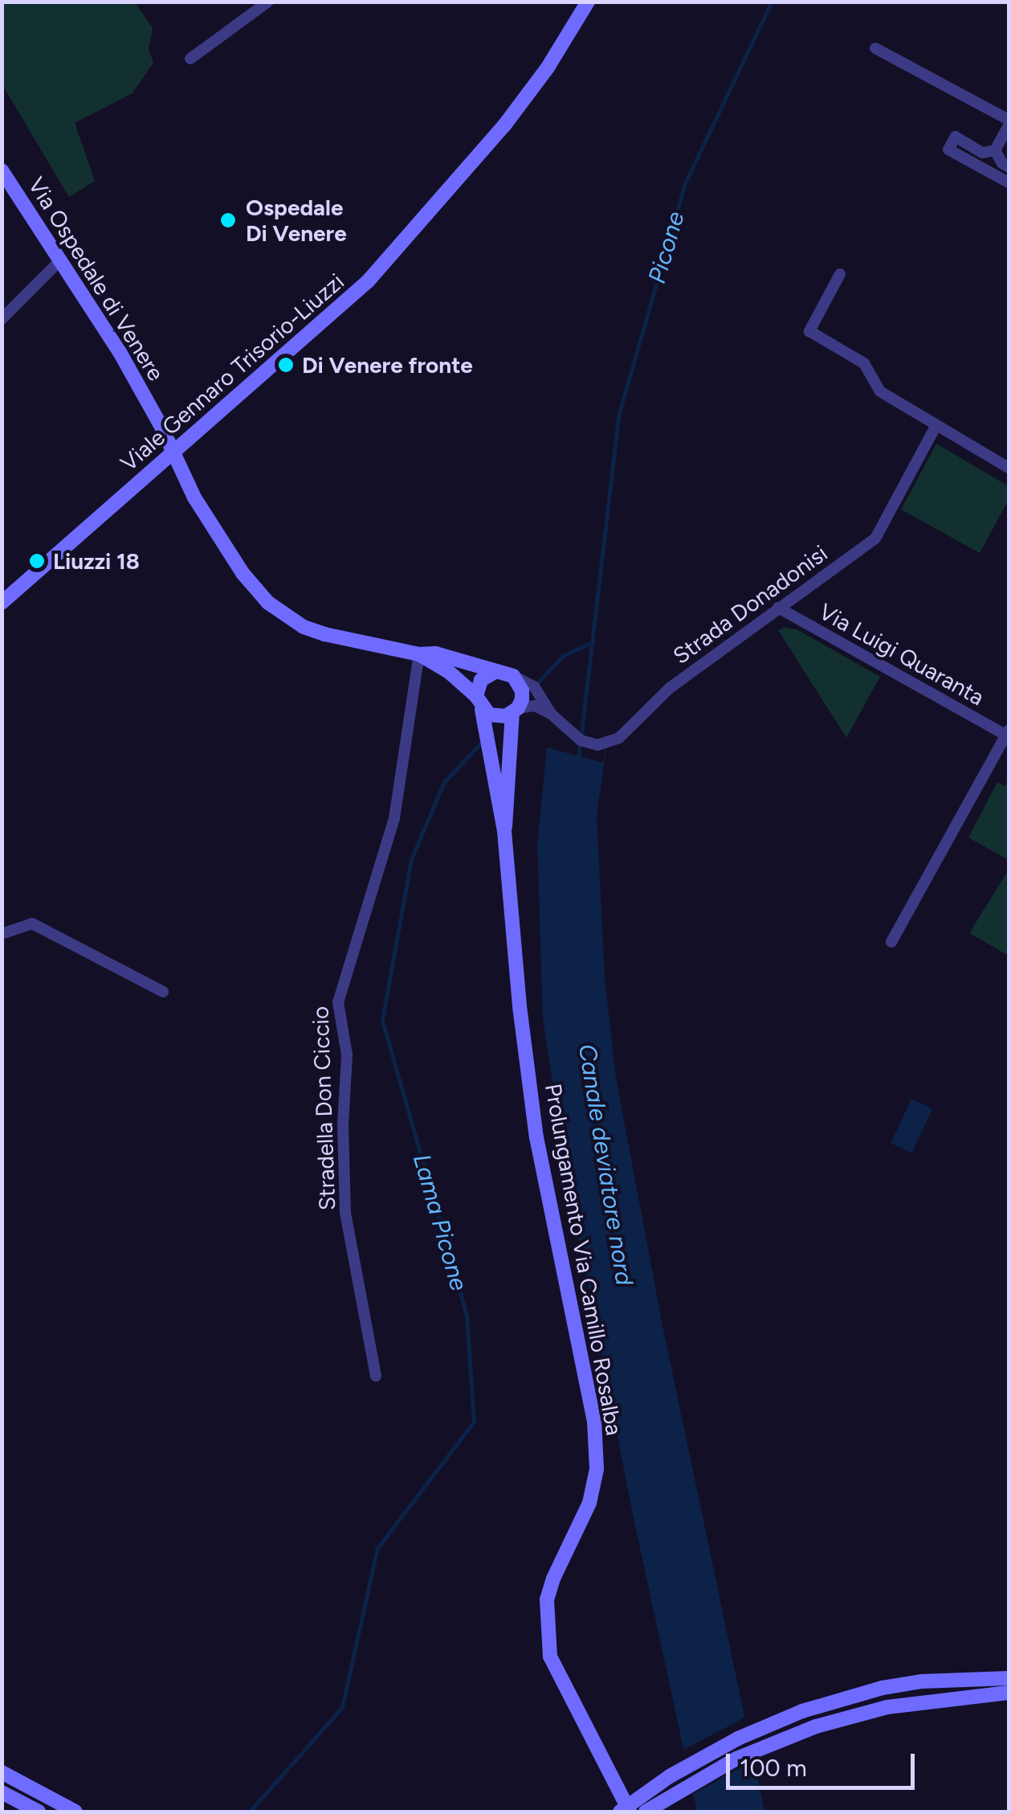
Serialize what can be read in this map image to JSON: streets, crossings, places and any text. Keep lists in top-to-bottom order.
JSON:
{
  "streets": {
    "street": [
      "Via Ospedale di Venere",
      "Viale Gennaro Trisorio-Liuzzi",
      "Strada Donadonisi",
      "Via Luigi Quaranta",
      "Stradella Don Ciccio",
      "Prolungamento Via Camillo Rosalba"
    ]
  },
  "crossings": [
    ["Via Ospedale di Venere", "Viale Gennaro Trisorio-Liuzzi"],
    ["Via Ospedale di Venere", "Strada Donadonisi"],
    ["Via Ospedale di Venere", "Stradella Don Ciccio"],
    ["Via Ospedale di Venere", "Prolungamento Via Camillo Rosalba"],
    ["Strada Donadonisi", "Via Luigi Quaranta"],
    ["Strada Donadonisi", "Prolungamento Via Camillo Rosalba"]
  ],
  "water": ["Picone", "Canale deviatore nord", "Lama Picone"],
  "places": ["Ospedale Di Venere", "Di Venere fronte", "Liuzzi 18"],
  "scale_bar": "100 m"
}
